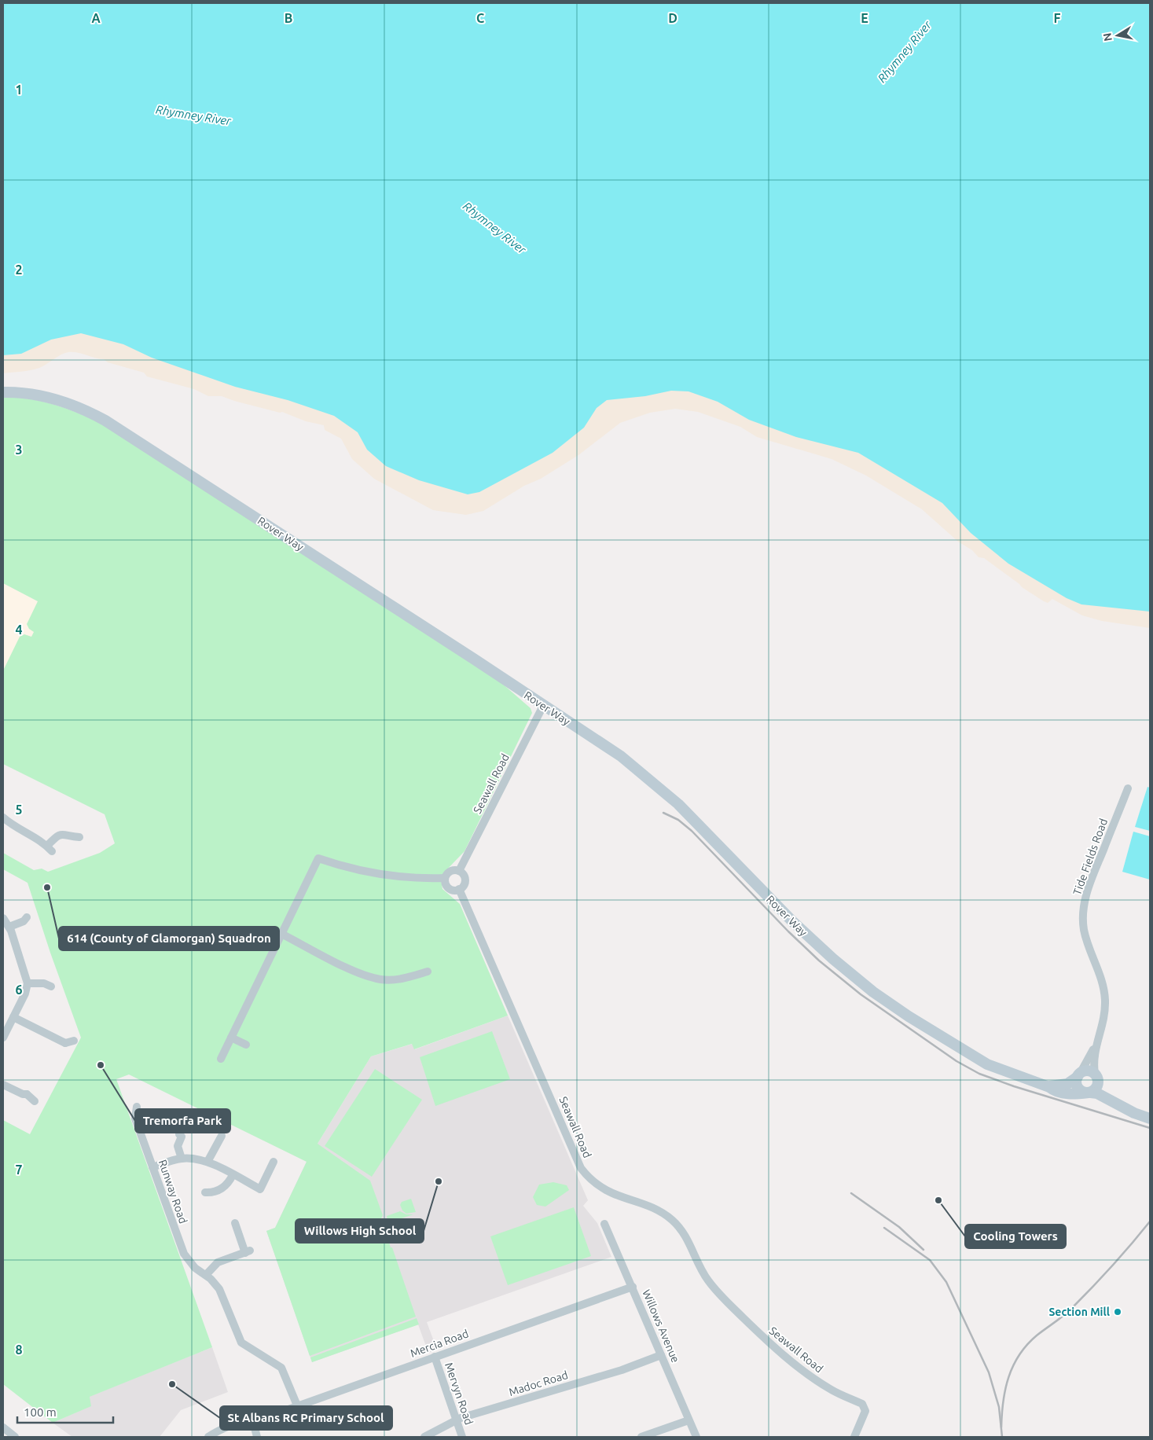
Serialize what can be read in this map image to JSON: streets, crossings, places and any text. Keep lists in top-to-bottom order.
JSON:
{
  "streets": {
    "street": [
      "Rover Way",
      "Seawall Road",
      "Tide Fields Road",
      "Runway Road",
      "Willows Avenue",
      "Mercia Road",
      "Madoc Road",
      "Mervyn Road"
    ]
  },
  "crossings": [
    ["Rover Way", "Seawall Road"],
    ["Rover Way", "Tide Fields Road"],
    ["Runway Road", "Mercia Road"],
    ["Willows Avenue", "Mercia Road"],
    ["Willows Avenue", "Madoc Road"],
    ["Mercia Road", "Mervyn Road"],
    ["Madoc Road", "Mervyn Road"]
  ],
  "water": ["Rhymney River"],
  "places": [
    "614 (County of Glamorgan) Squadron",
    "Tremorfa Park",
    "Willows High School",
    "Cooling Towers",
    "Section Mill",
    "St Albans RC Primary School"
  ],
  "scale_bar": "100 m",
  "north": "left",
  "grid": {
    "columns": [
      "A",
      "B",
      "C",
      "D",
      "E",
      "F"
    ],
    "rows": [
      "1",
      "2",
      "3",
      "4",
      "5",
      "6",
      "7",
      "8"
    ]
  }
}
